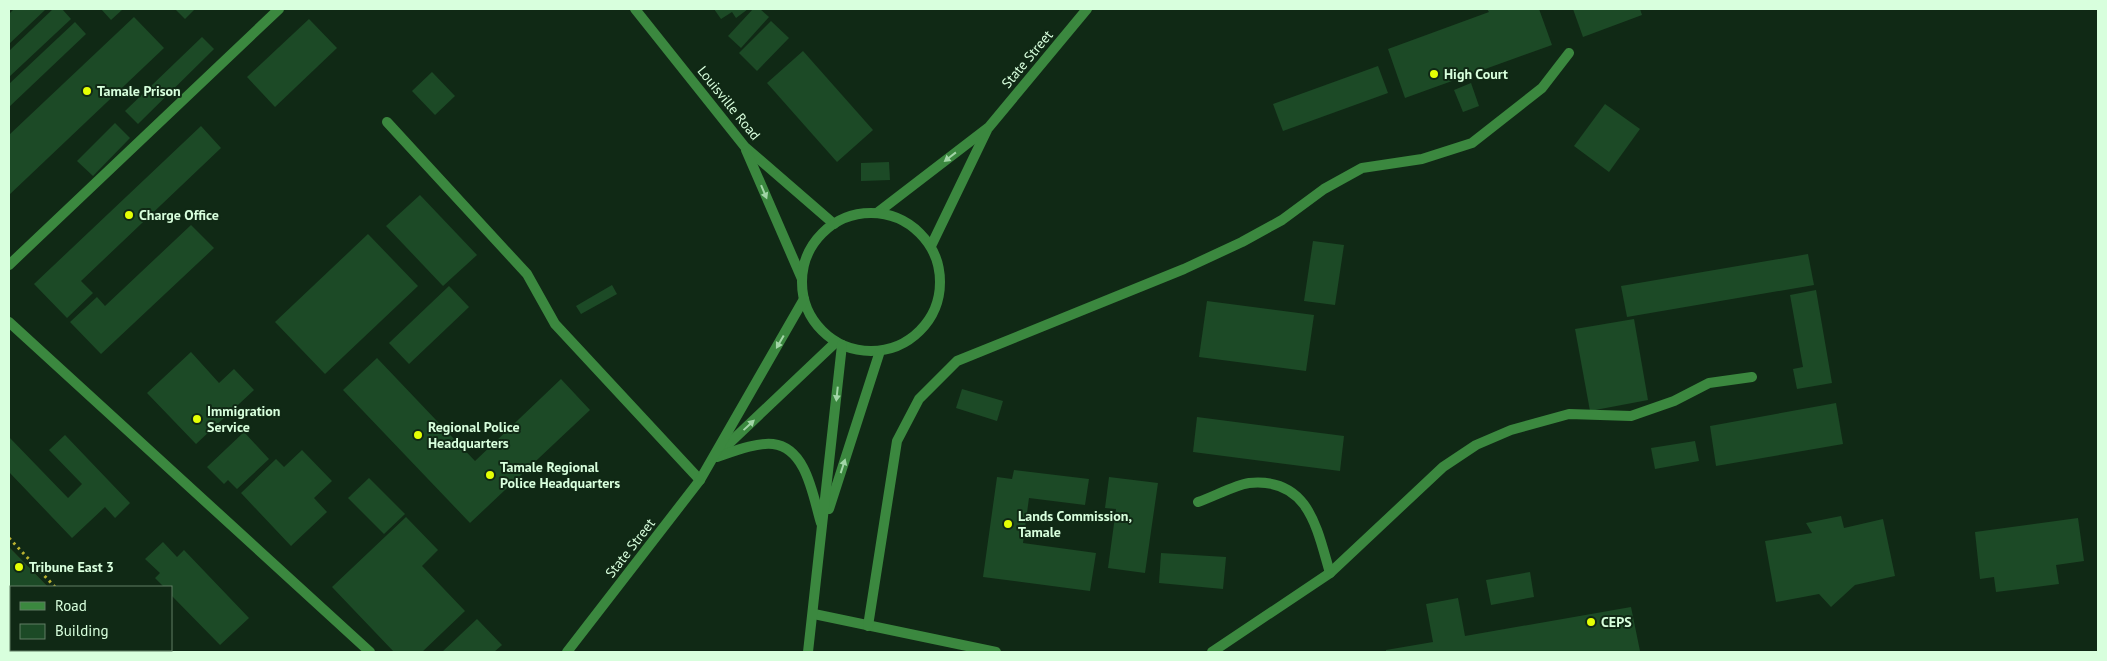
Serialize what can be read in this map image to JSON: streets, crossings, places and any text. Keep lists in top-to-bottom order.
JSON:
{
  "streets": {
    "street": ["State Street", "Louisville Road"]
  },
  "crossings": [
    ["State Street", "Louisville Road"]
  ],
  "places": [
    "High Court",
    "Tamale Prison",
    "Charge Office",
    "Immigration Service",
    "Regional Police Headquarters",
    "Tamale Regional Police Headquarters",
    "Lands Commission, Tamale",
    "Tribune East 3",
    "CEPS"
  ],
  "legend": ["Road", "Building"]
}
